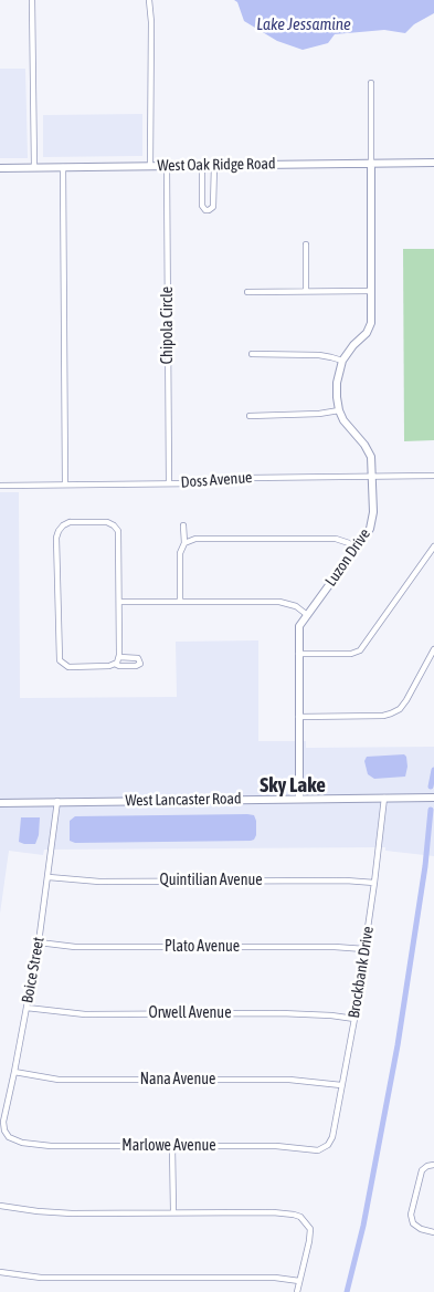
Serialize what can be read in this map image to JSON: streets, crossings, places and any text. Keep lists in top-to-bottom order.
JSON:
{
  "streets": {
    "street": [
      "West Oak Ridge Road",
      "Chipola Circle",
      "Doss Avenue",
      "Luzon Drive",
      "West Lancaster Road",
      "Quintilian Avenue",
      "Plato Avenue",
      "Boice Street",
      "Brockbank Drive",
      "Orwell Avenue",
      "Nana Avenue",
      "Marlowe Avenue"
    ]
  },
  "crossings": [
    ["West Oak Ridge Road", "Chipola Circle"],
    ["West Oak Ridge Road", "Luzon Drive"],
    ["Chipola Circle", "Doss Avenue"],
    ["Doss Avenue", "Luzon Drive"],
    ["Luzon Drive", "West Lancaster Road"],
    ["West Lancaster Road", "Boice Street"],
    ["West Lancaster Road", "Brockbank Drive"],
    ["Quintilian Avenue", "Boice Street"],
    ["Quintilian Avenue", "Brockbank Drive"],
    ["Plato Avenue", "Boice Street"],
    ["Plato Avenue", "Brockbank Drive"],
    ["Boice Street", "Orwell Avenue"],
    ["Boice Street", "Nana Avenue"],
    ["Boice Street", "Marlowe Avenue"],
    ["Brockbank Drive", "Orwell Avenue"],
    ["Brockbank Drive", "Nana Avenue"],
    ["Brockbank Drive", "Marlowe Avenue"]
  ],
  "districts": ["Sky Lake"],
  "water": ["Lake Jessamine"]
}
